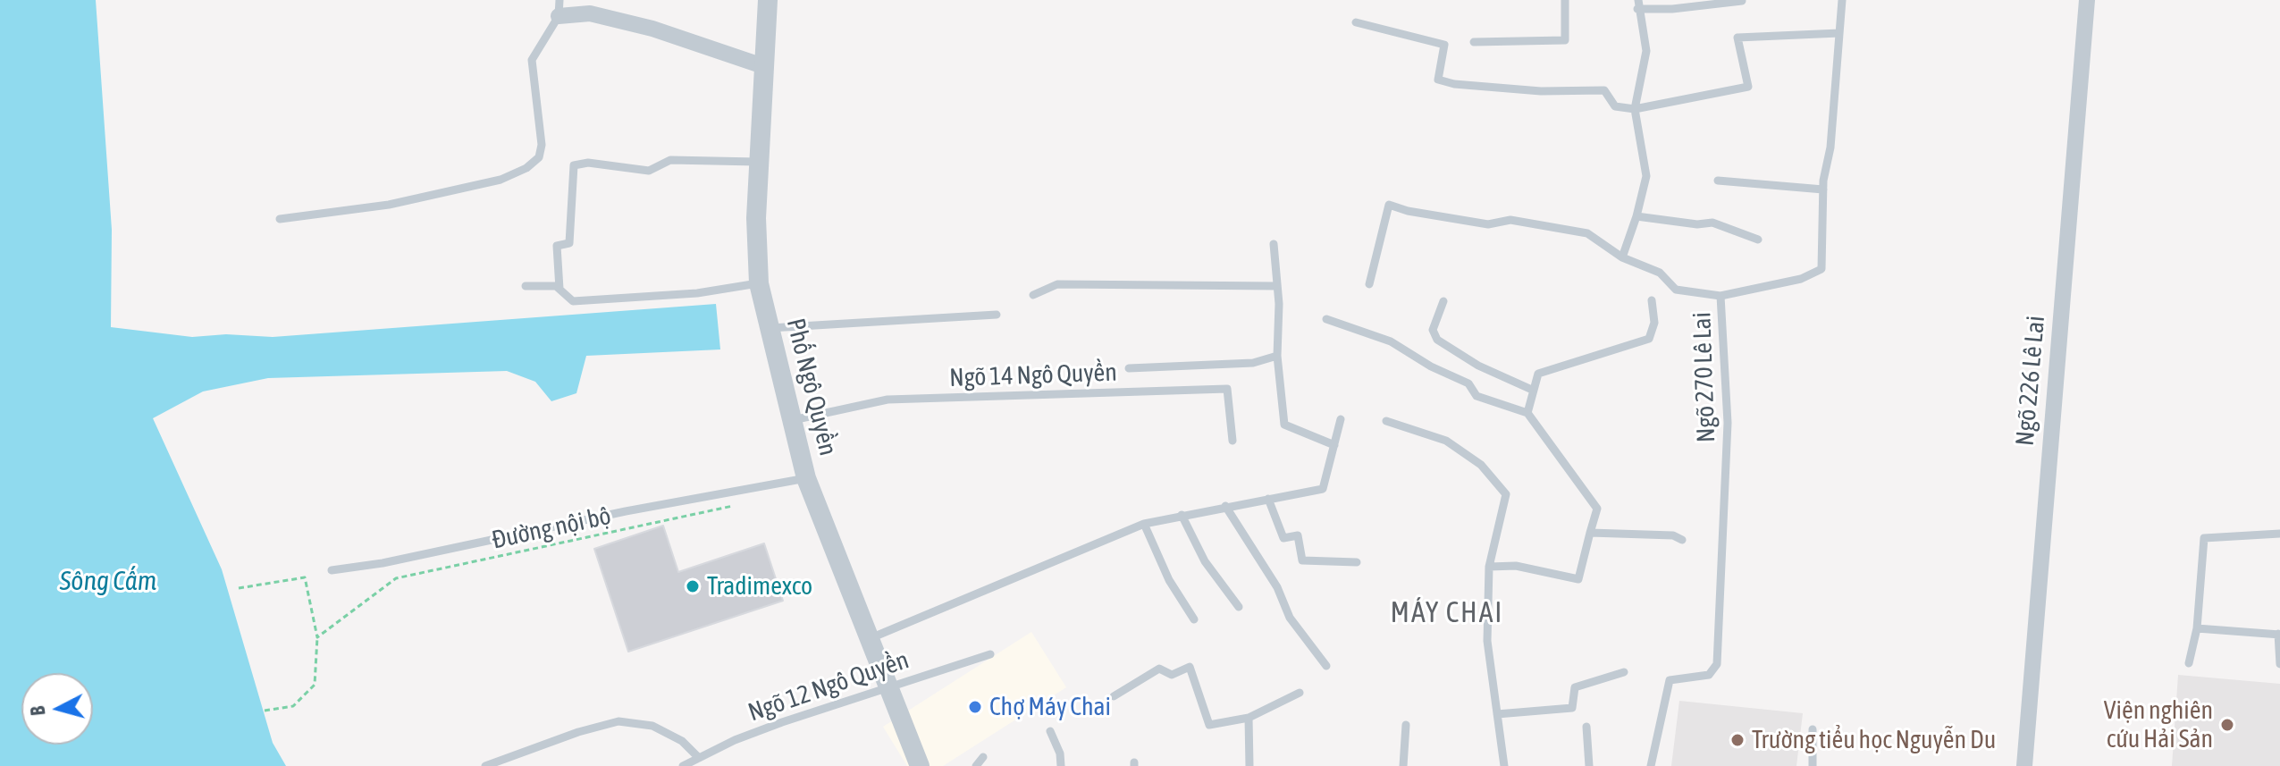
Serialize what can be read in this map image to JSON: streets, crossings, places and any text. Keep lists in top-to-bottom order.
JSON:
{
  "streets": {
    "street": ["Ngõ 226 Lê Lai", "Phố Ngô Quyền"],
    "lane": ["Ngõ 14 Ngô Quyền", "Ngõ 270 Lê Lai", "Ngõ 12 Ngô Quyền"],
    "path": ["Đường nội bộ"]
  },
  "crossings": [
    ["Ngõ 14 Ngô Quyền", "Phố Ngô Quyền"],
    ["Phố Ngô Quyền", "Ngõ 12 Ngô Quyền"]
  ],
  "districts": ["MÁY CHAI"],
  "water": ["Sông Cấm"],
  "places": [
    "Tradimexco",
    "Chợ Máy Chai",
    "Viện nghiên cứu Hải Sản",
    "Trường tiểu học Nguyễn Du"
  ],
  "north": "left"
}
